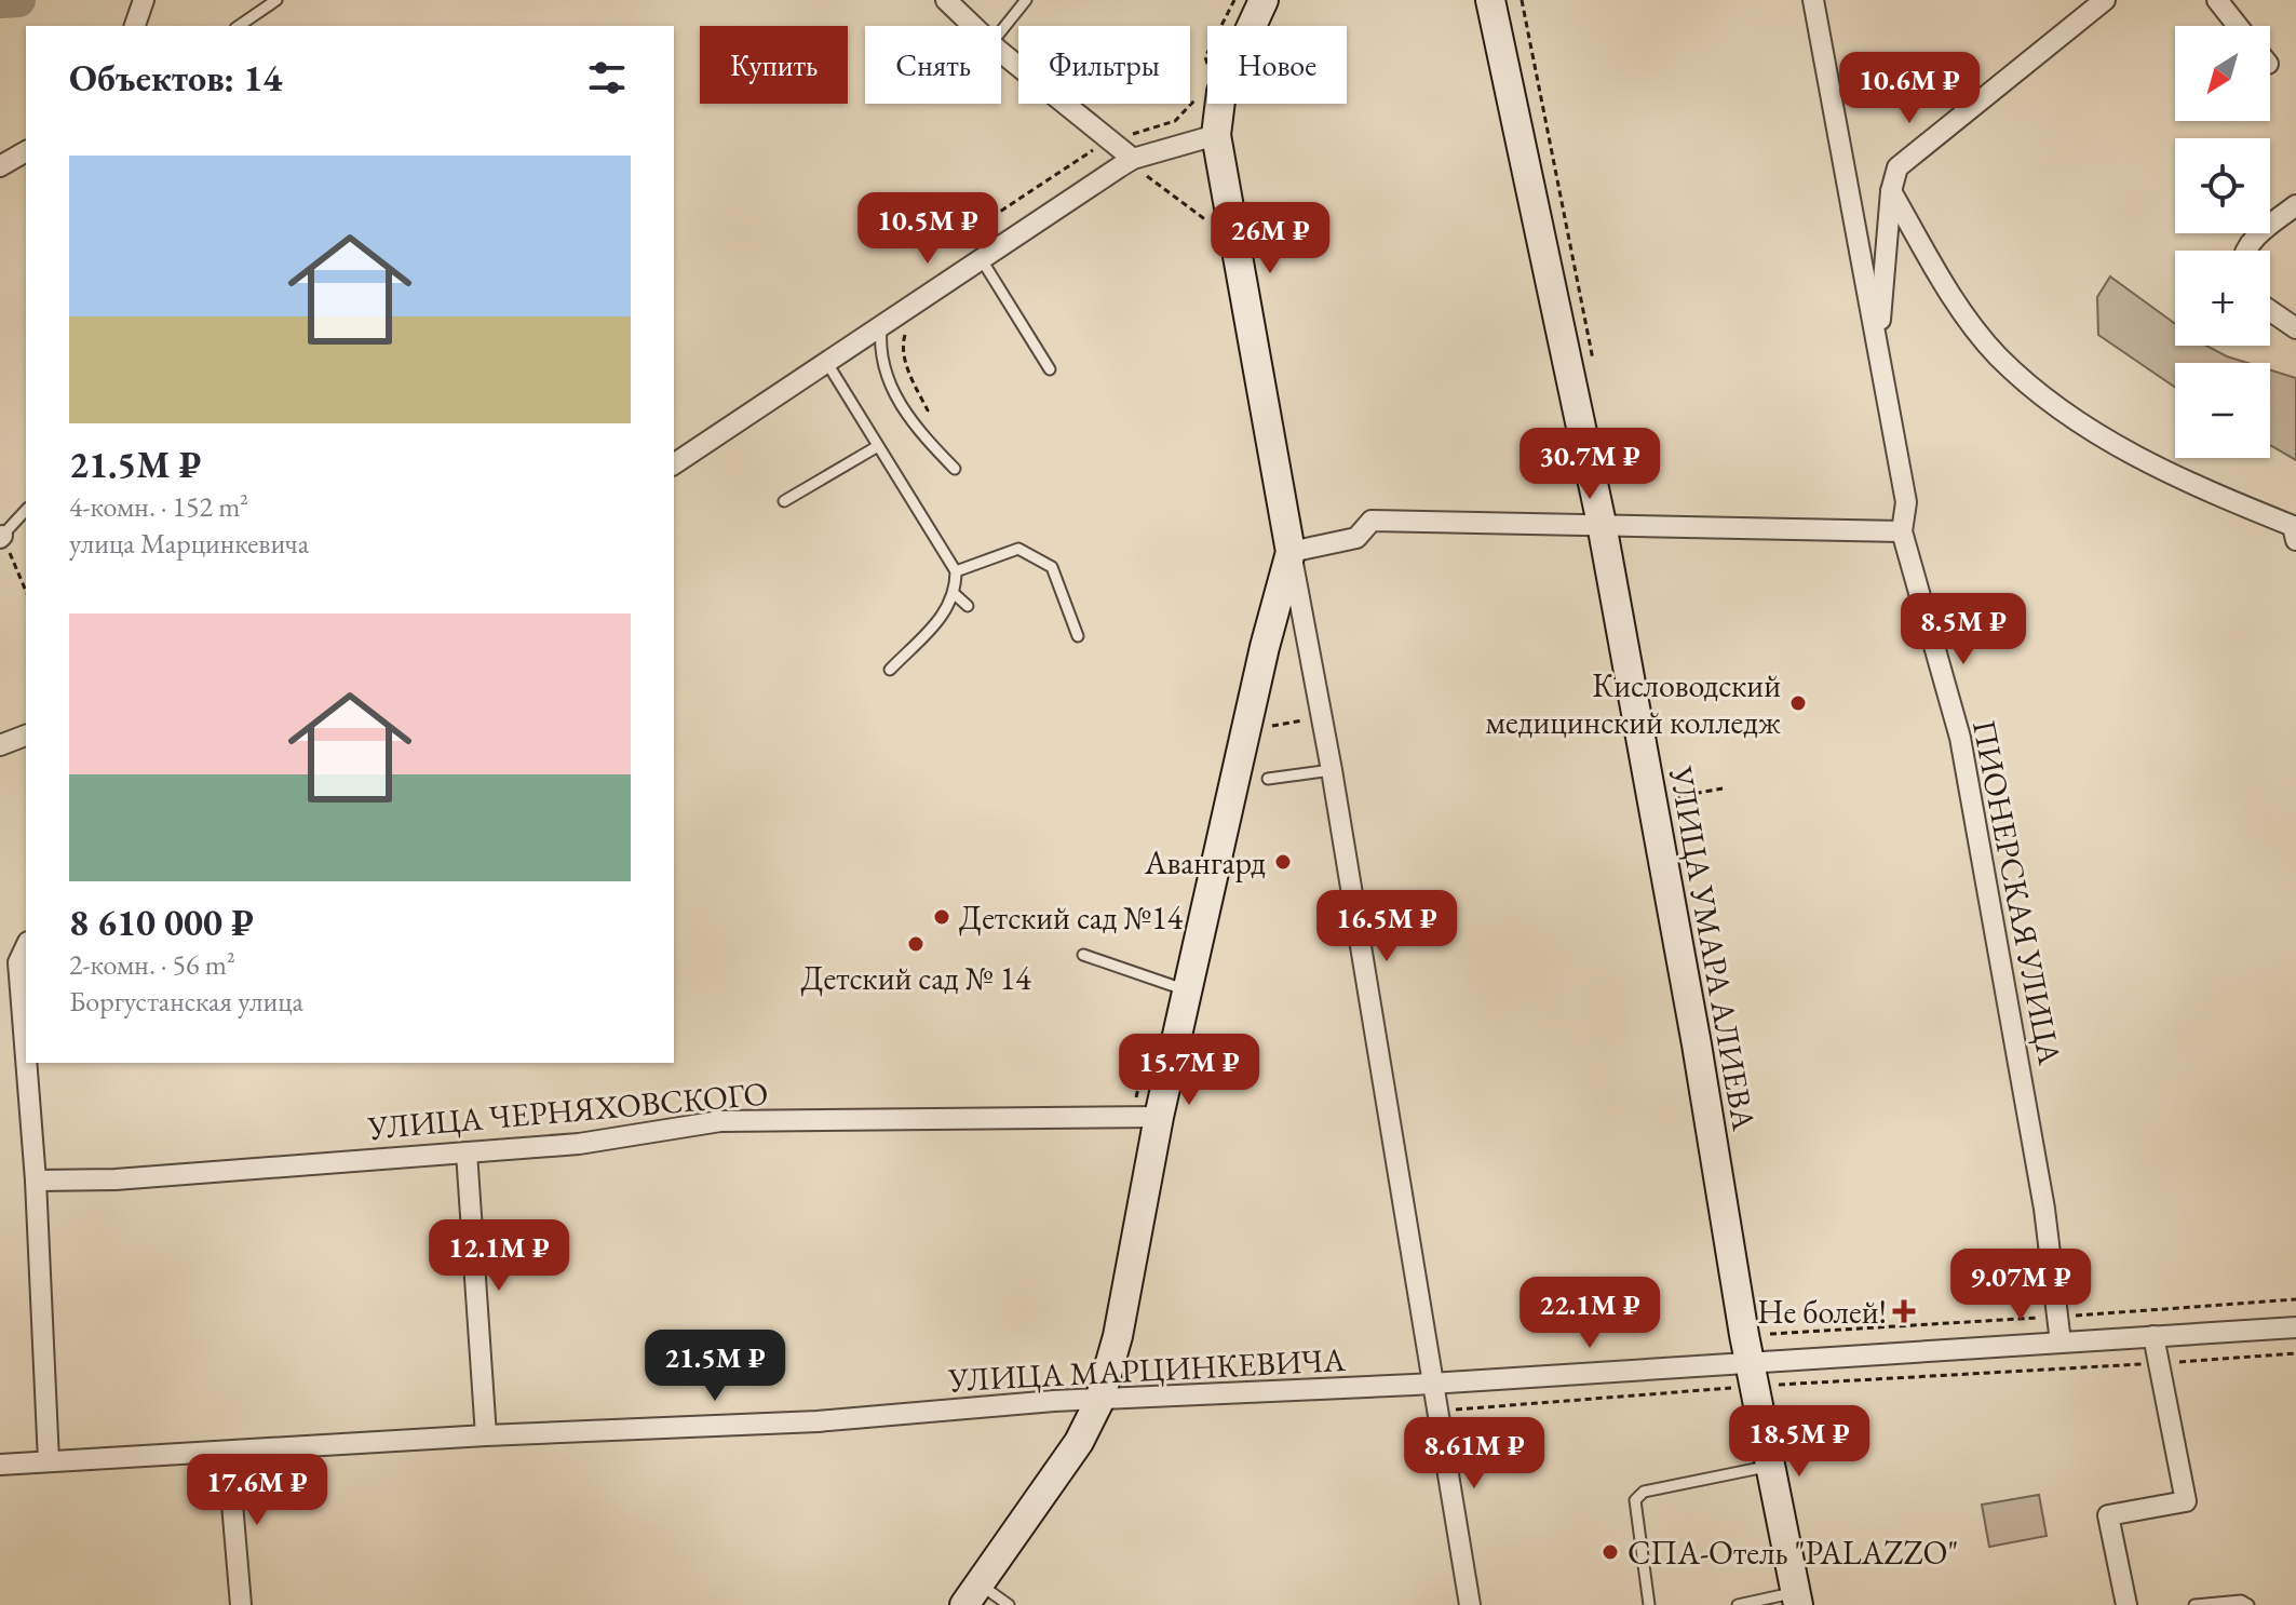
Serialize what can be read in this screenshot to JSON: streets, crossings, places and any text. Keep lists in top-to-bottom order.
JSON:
{
  "streets": {
    "street": [
      "ПИОНЕРСКАЯ УЛИЦА",
      "УЛИЦА УМАРА АЛИЕВА",
      "УЛИЦА ЧЕРНЯХОВСКОГО",
      "УЛИЦА МАРЦИНКЕВИЧА"
    ]
  },
  "crossings": [
    ["ПИОНЕРСКАЯ УЛИЦА", "УЛИЦА МАРЦИНКЕВИЧА"],
    ["УЛИЦА УМАРА АЛИЕВА", "УЛИЦА МАРЦИНКЕВИЧА"]
  ],
  "places": {
    "other": [
      "Кисловодский медицинский колледж",
      "Авангард",
      "Детский сад №14",
      "Детский сад № 14",
      "СПА-Отель \"PALAZZO\""
    ],
    "health": ["Не болей!"]
  },
  "north": "bottom left",
  "page": {
    "map_buttons": ["+", "−"],
    "chip": [
      "Купить",
      "Снять",
      "Фильтры",
      "Новое"
    ],
    "heading": "Объектов: 14",
    "price": [
      "10.6M ₽",
      "10.5M ₽",
      "26M ₽",
      "30.7M ₽",
      "8.5M ₽",
      "16.5M ₽",
      "15.7M ₽",
      "12.1M ₽",
      "9.07M ₽",
      "22.1M ₽",
      "21.5M ₽",
      "18.5M ₽",
      "8.61M ₽",
      "17.6M ₽"
    ],
    "list": [
      {
        "name": "21.5M ₽",
        "note": "4-комн. · 152 m² · улица Марцинкевича"
      },
      {
        "name": "8 610 000 ₽",
        "note": "2-комн. · 56 m² · Боргустанская улица"
      }
    ]
  }
}
